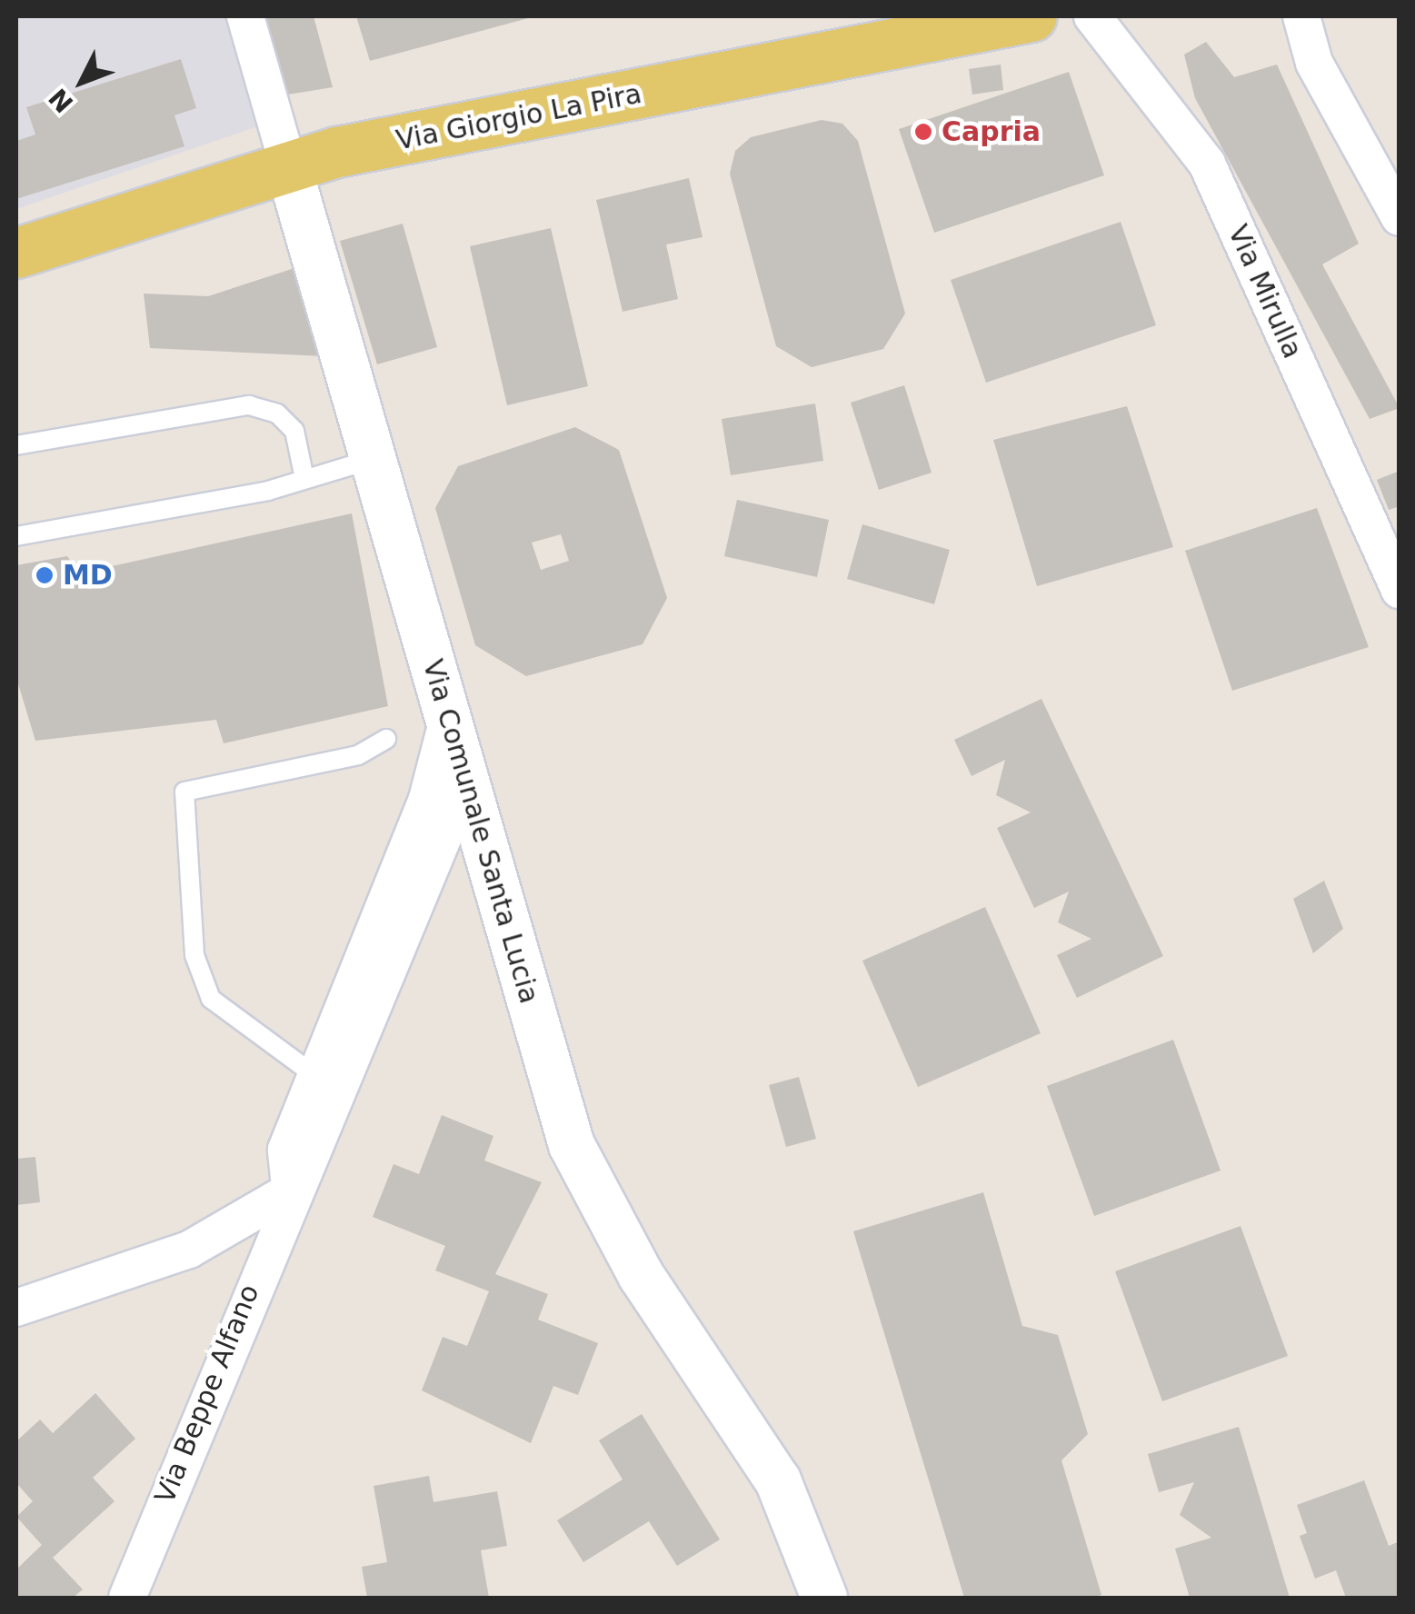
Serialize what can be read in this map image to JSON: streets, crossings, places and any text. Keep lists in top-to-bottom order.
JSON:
{
  "streets": {
    "main road": ["Via Giorgio La Pira"],
    "street": ["Via Mirulla", "Via Comunale Santa Lucia", "Via Beppe Alfano"]
  },
  "crossings": [
    ["Via Giorgio La Pira", "Via Comunale Santa Lucia"],
    ["Via Comunale Santa Lucia", "Via Beppe Alfano"]
  ],
  "places": ["Capria", "MD"],
  "north": "bottom left"
}
